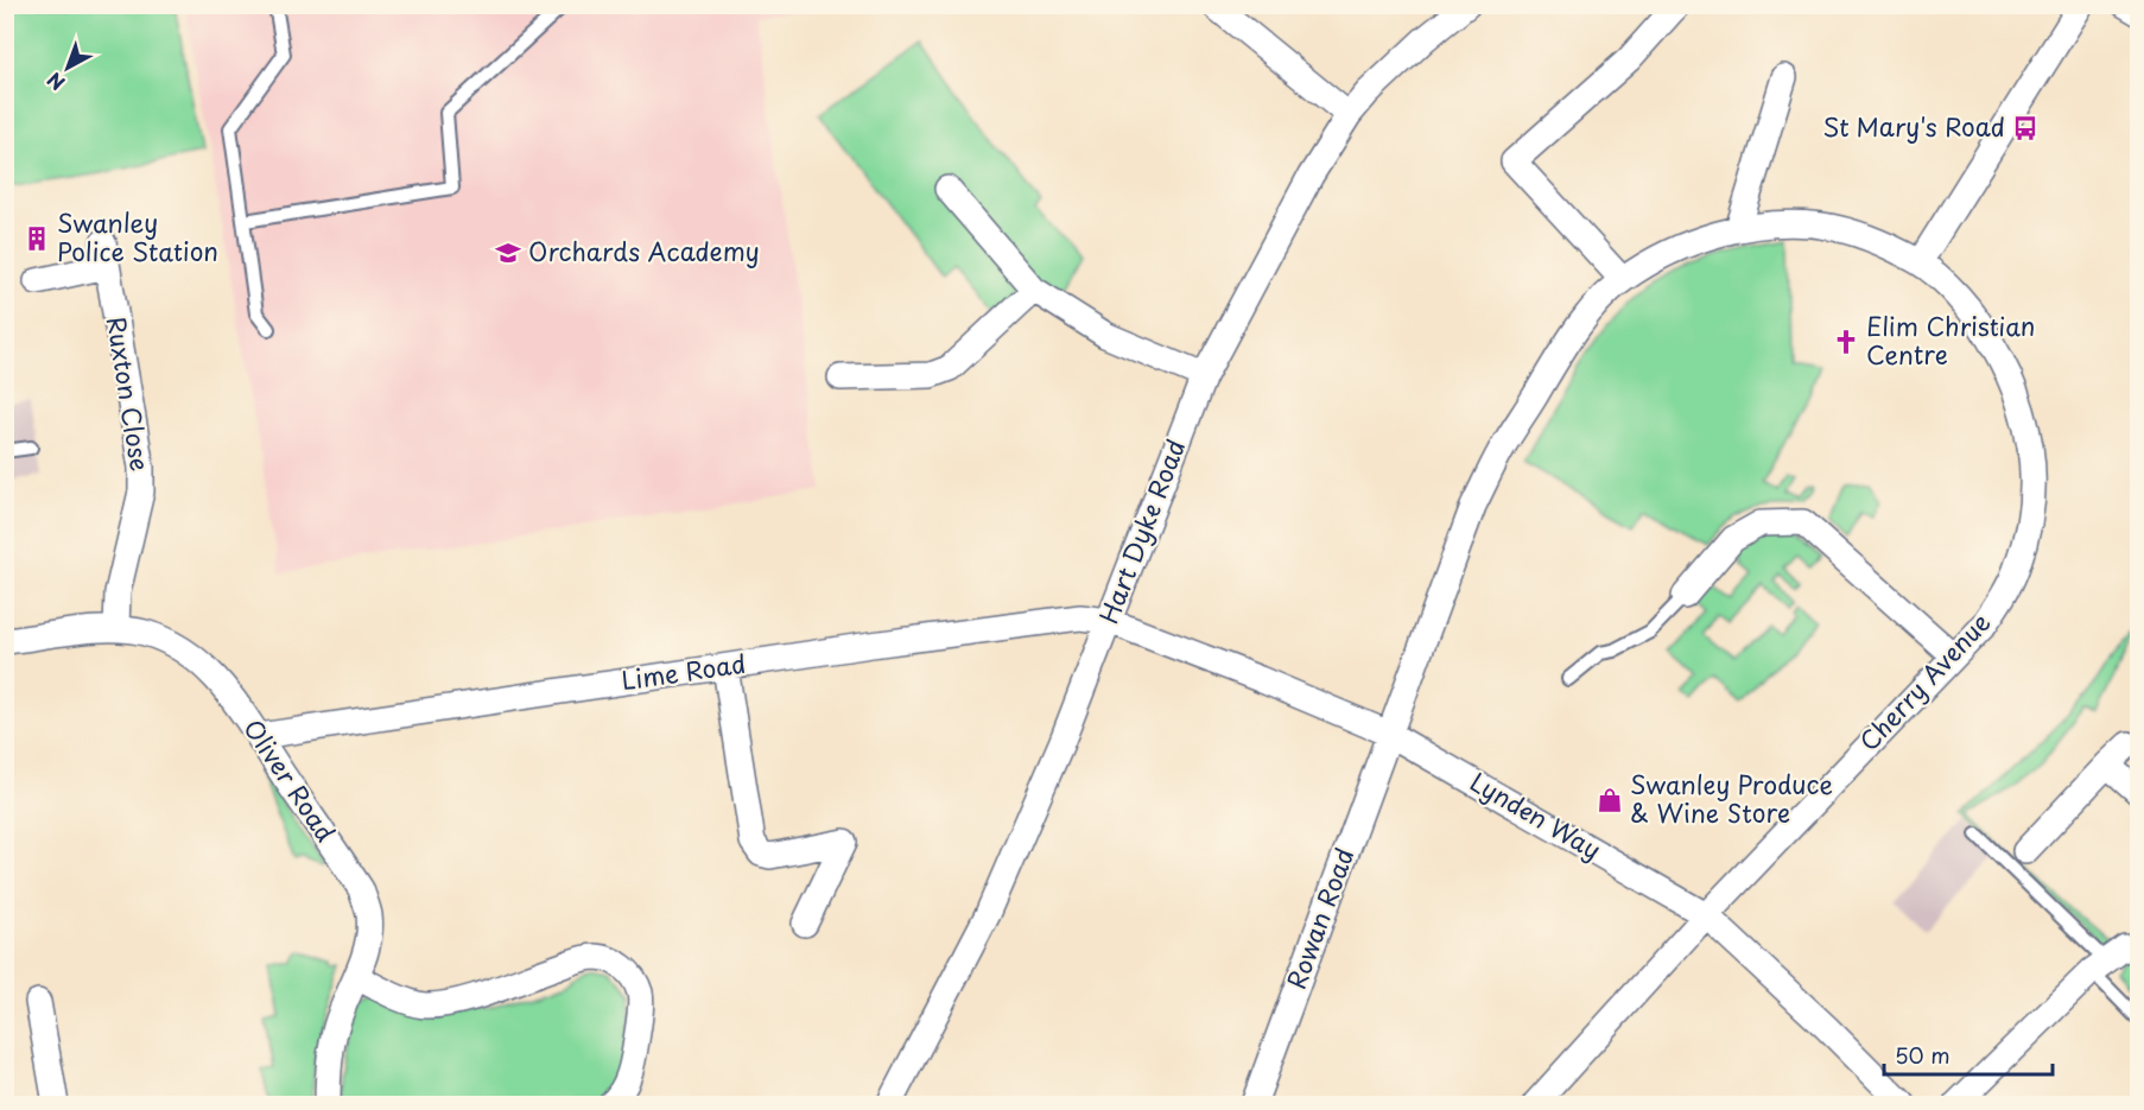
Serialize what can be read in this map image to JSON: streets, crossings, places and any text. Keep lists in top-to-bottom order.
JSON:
{
  "streets": {
    "street": [
      "Ruxton Close",
      "Hart Dyke Road",
      "Lime Road",
      "Cherry Avenue",
      "Oliver Road",
      "Lynden Way",
      "Rowan Road"
    ]
  },
  "crossings": [
    ["Ruxton Close", "Oliver Road"],
    ["Hart Dyke Road", "Lime Road"],
    ["Hart Dyke Road", "Lynden Way"],
    ["Lime Road", "Oliver Road"],
    ["Lime Road", "Lynden Way"],
    ["Cherry Avenue", "Lynden Way"],
    ["Cherry Avenue", "Rowan Road"],
    ["Lynden Way", "Rowan Road"]
  ],
  "places": {
    "bus stop": ["St Mary's Road"],
    "building": ["Swanley Police Station"],
    "school or university": ["Orchards Academy"],
    "church": ["Elim Christian Centre"],
    "shop": ["Swanley Produce & Wine Store"]
  },
  "scale_bar": "50 m",
  "north": "bottom left"
}
